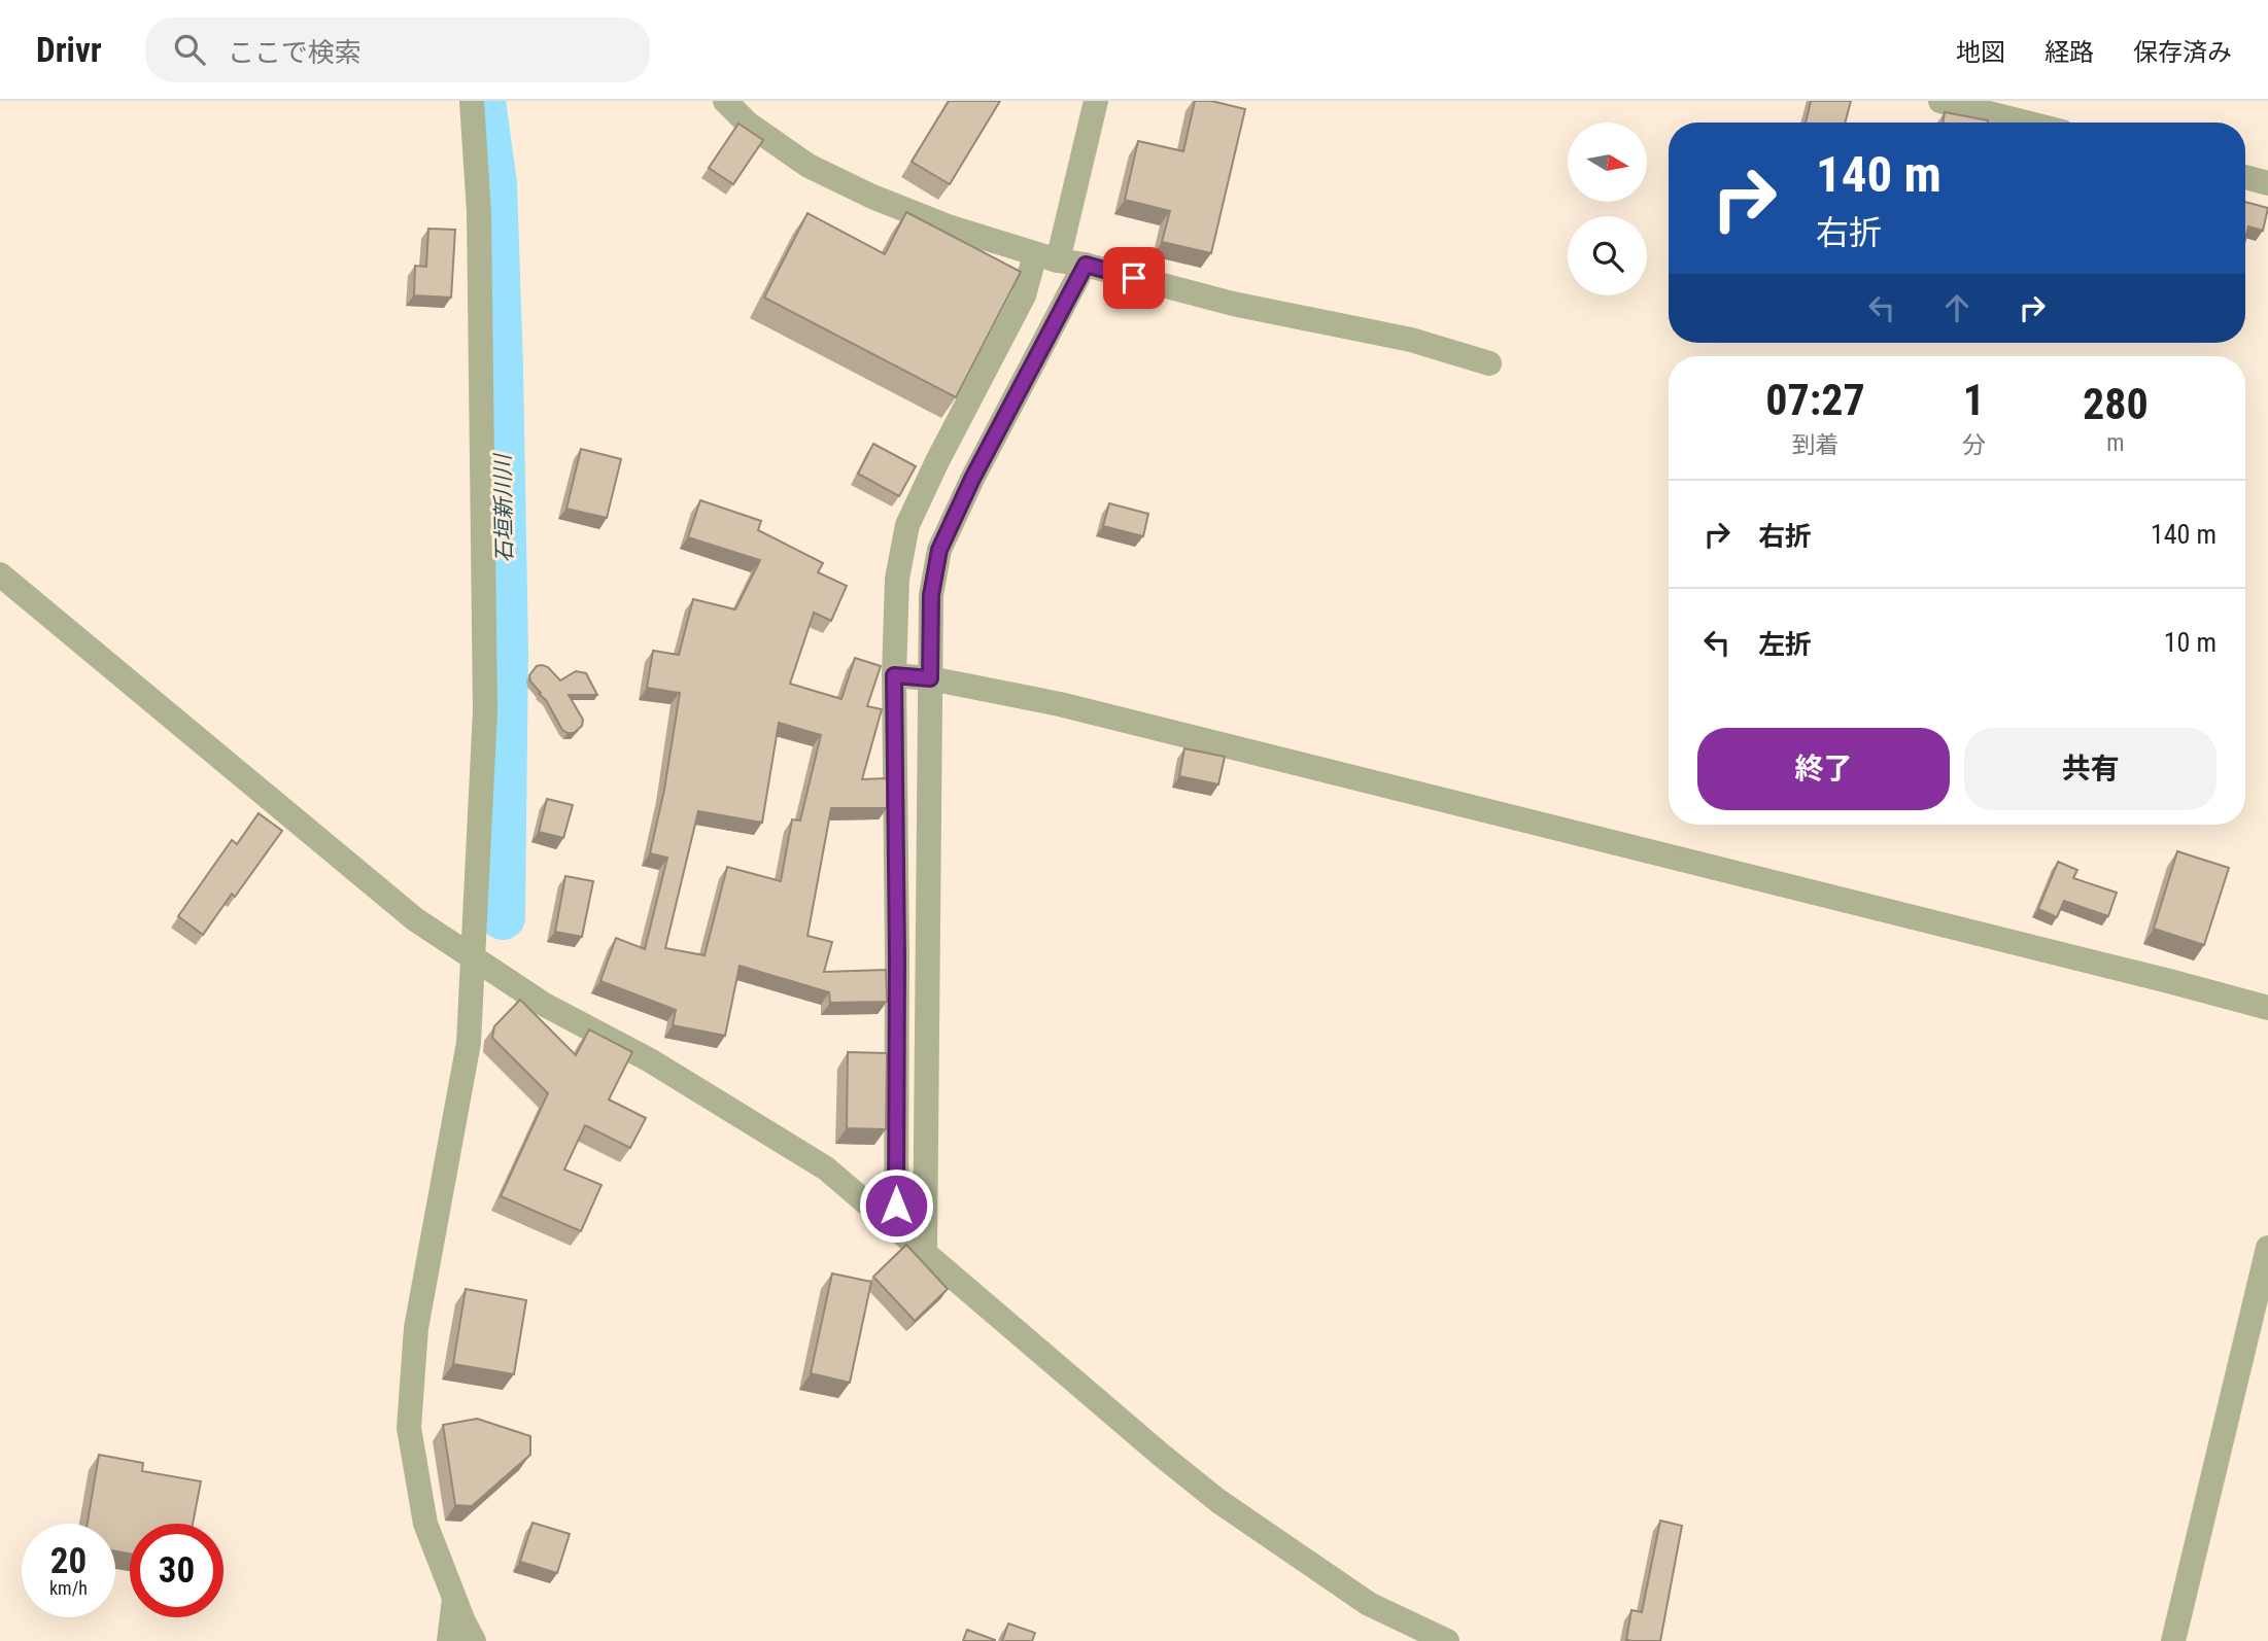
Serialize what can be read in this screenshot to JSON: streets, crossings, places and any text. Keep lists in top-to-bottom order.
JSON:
{
  "water": ["石垣新川川"],
  "north": "right",
  "page": {
    "header": "Drivr",
    "search": "ここで検索",
    "nav": ["地図", "経路", "保存済み"],
    "turn": ["140 m", "右折"],
    "eta": [
      "07:27",
      "到着",
      "1",
      "分",
      "280",
      "m"
    ],
    "list": [
      {
        "name": "右折",
        "value": "140 m"
      },
      {
        "name": "左折",
        "value": "10 m"
      }
    ],
    "buttons": ["終了", "共有"],
    "speed": "20 km/h",
    "limit": "30"
  }
}
